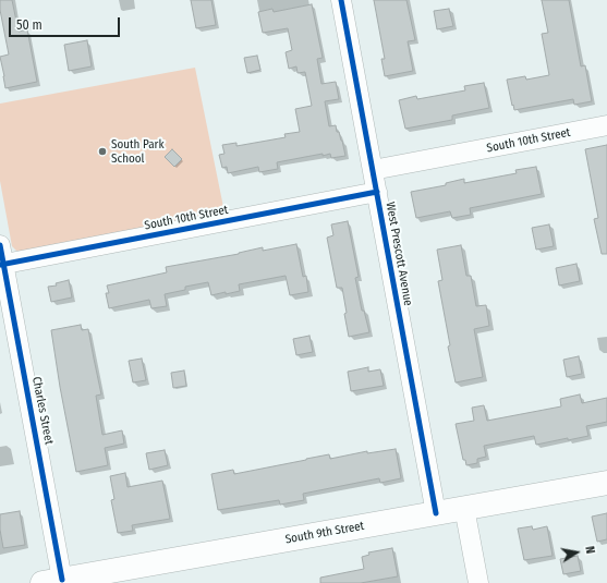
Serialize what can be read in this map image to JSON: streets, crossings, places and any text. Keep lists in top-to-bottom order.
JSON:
{
  "streets": {
    "main road": ["South 9th Street"],
    "street": ["South 10th Street", "West Prescott Avenue", "Charles Street"]
  },
  "crossings": [
    ["South 10th Street", "West Prescott Avenue"],
    ["South 10th Street", "Charles Street"],
    ["West Prescott Avenue", "South 9th Street"],
    ["Charles Street", "South 9th Street"]
  ],
  "places": ["South Park School"],
  "scale_bar": "50 m",
  "north": "right"
}
